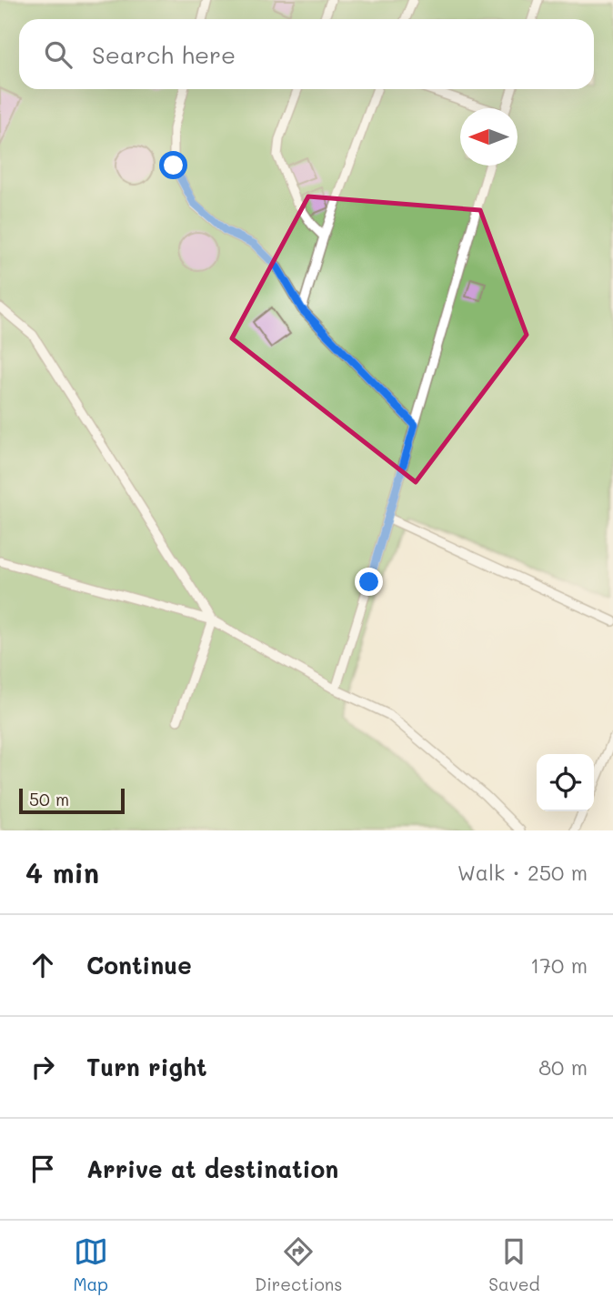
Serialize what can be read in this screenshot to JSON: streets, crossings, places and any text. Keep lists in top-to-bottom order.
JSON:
{
  "scale_bar": "50 m",
  "north": "left",
  "page": {
    "search": "Search here",
    "scale": "50 m",
    "heading": ["4 min", "Walk · 250 m"],
    "list": [
      ["Continue", "170 m"],
      ["Turn right", "80 m"],
      "Arrive at destination"
    ],
    "nav": ["Map", "Directions", "Saved"]
  }
}
